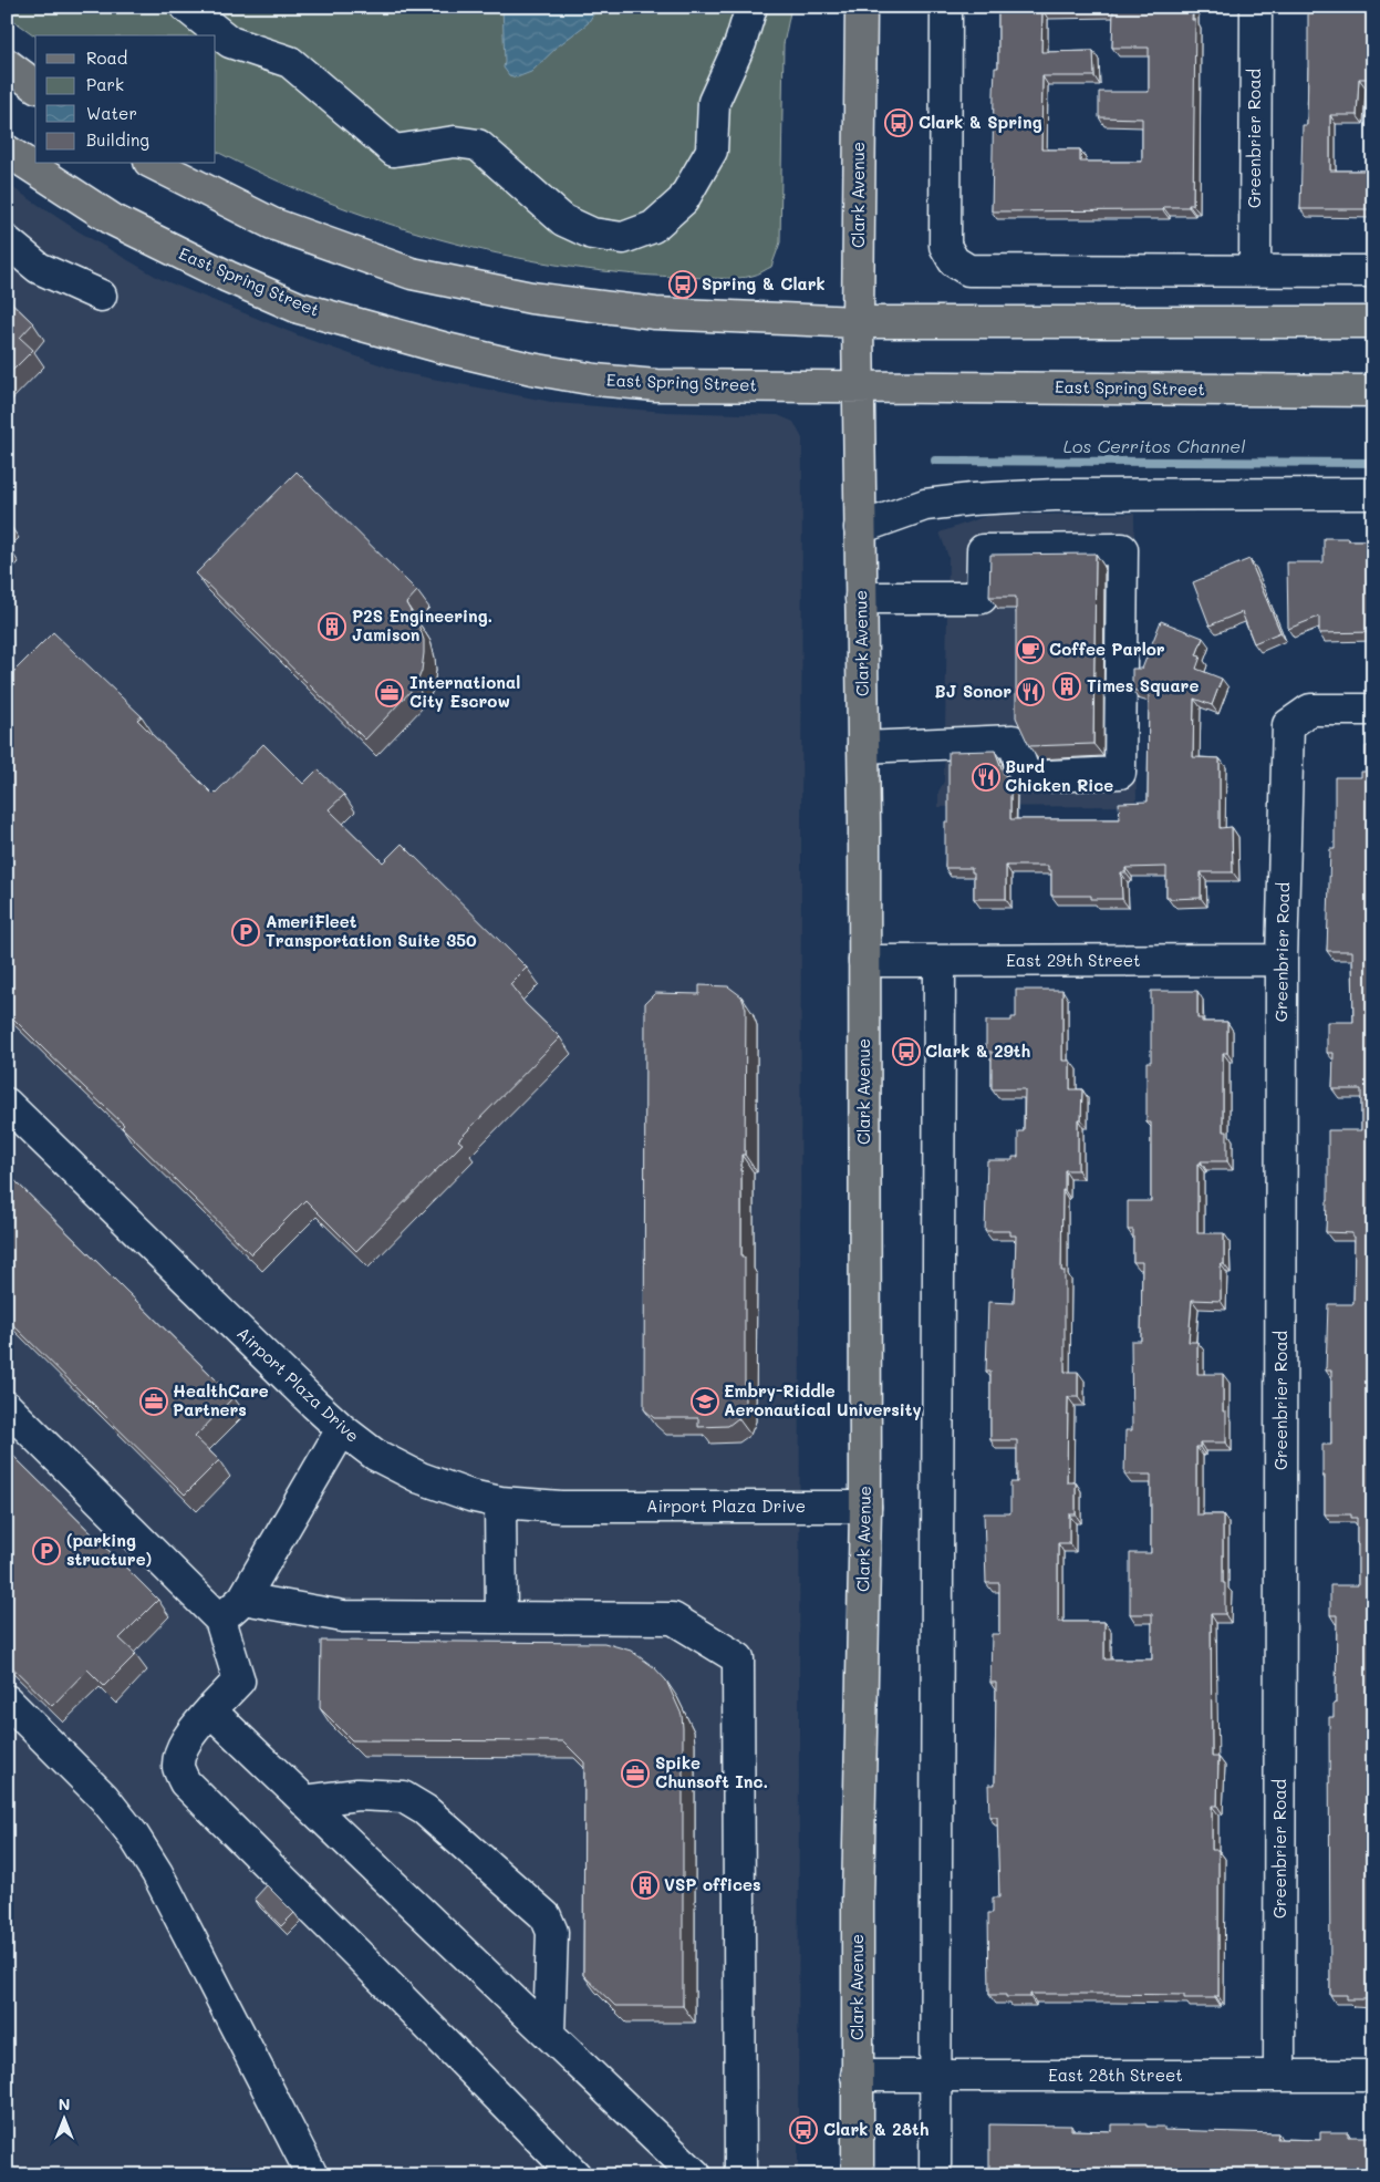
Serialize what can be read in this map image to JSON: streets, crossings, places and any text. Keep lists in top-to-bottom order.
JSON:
{
  "streets": {
    "main road": ["Clark Avenue", "East Spring Street"],
    "street": [
      "Greenbrier Road",
      "East 29th Street",
      "Airport Plaza Drive",
      "East 28th Street"
    ]
  },
  "crossings": [
    ["Greenbrier Road", "East 29th Street"],
    ["Greenbrier Road", "East 28th Street"],
    ["Clark Avenue", "East Spring Street"],
    ["Clark Avenue", "East 29th Street"],
    ["Clark Avenue", "Airport Plaza Drive"],
    ["Clark Avenue", "East 28th Street"]
  ],
  "water": ["Los Cerritos Channel"],
  "places": {
    "bus stop": [
      "Clark & Spring",
      "Spring & Clark",
      "Clark & 29th",
      "Clark & 28th"
    ],
    "building": ["P2S Engineering. Jamison", "Times Square", "VSP offices"],
    "cafe": ["Coffee Parlor"],
    "restaurant": ["BJ Sonor", "Burd Chicken Rice"],
    "office": ["International City Escrow", "HealthCare Partners", "Spike Chunsoft Inc."],
    "parking": ["AmeriFleet Transportation Suite 350", "(parking structure)"],
    "school or university": ["Embry-Riddle Aeronautical University"]
  },
  "legend": [
    "Road",
    "Park",
    "Water",
    "Building"
  ],
  "north": "top"
}
